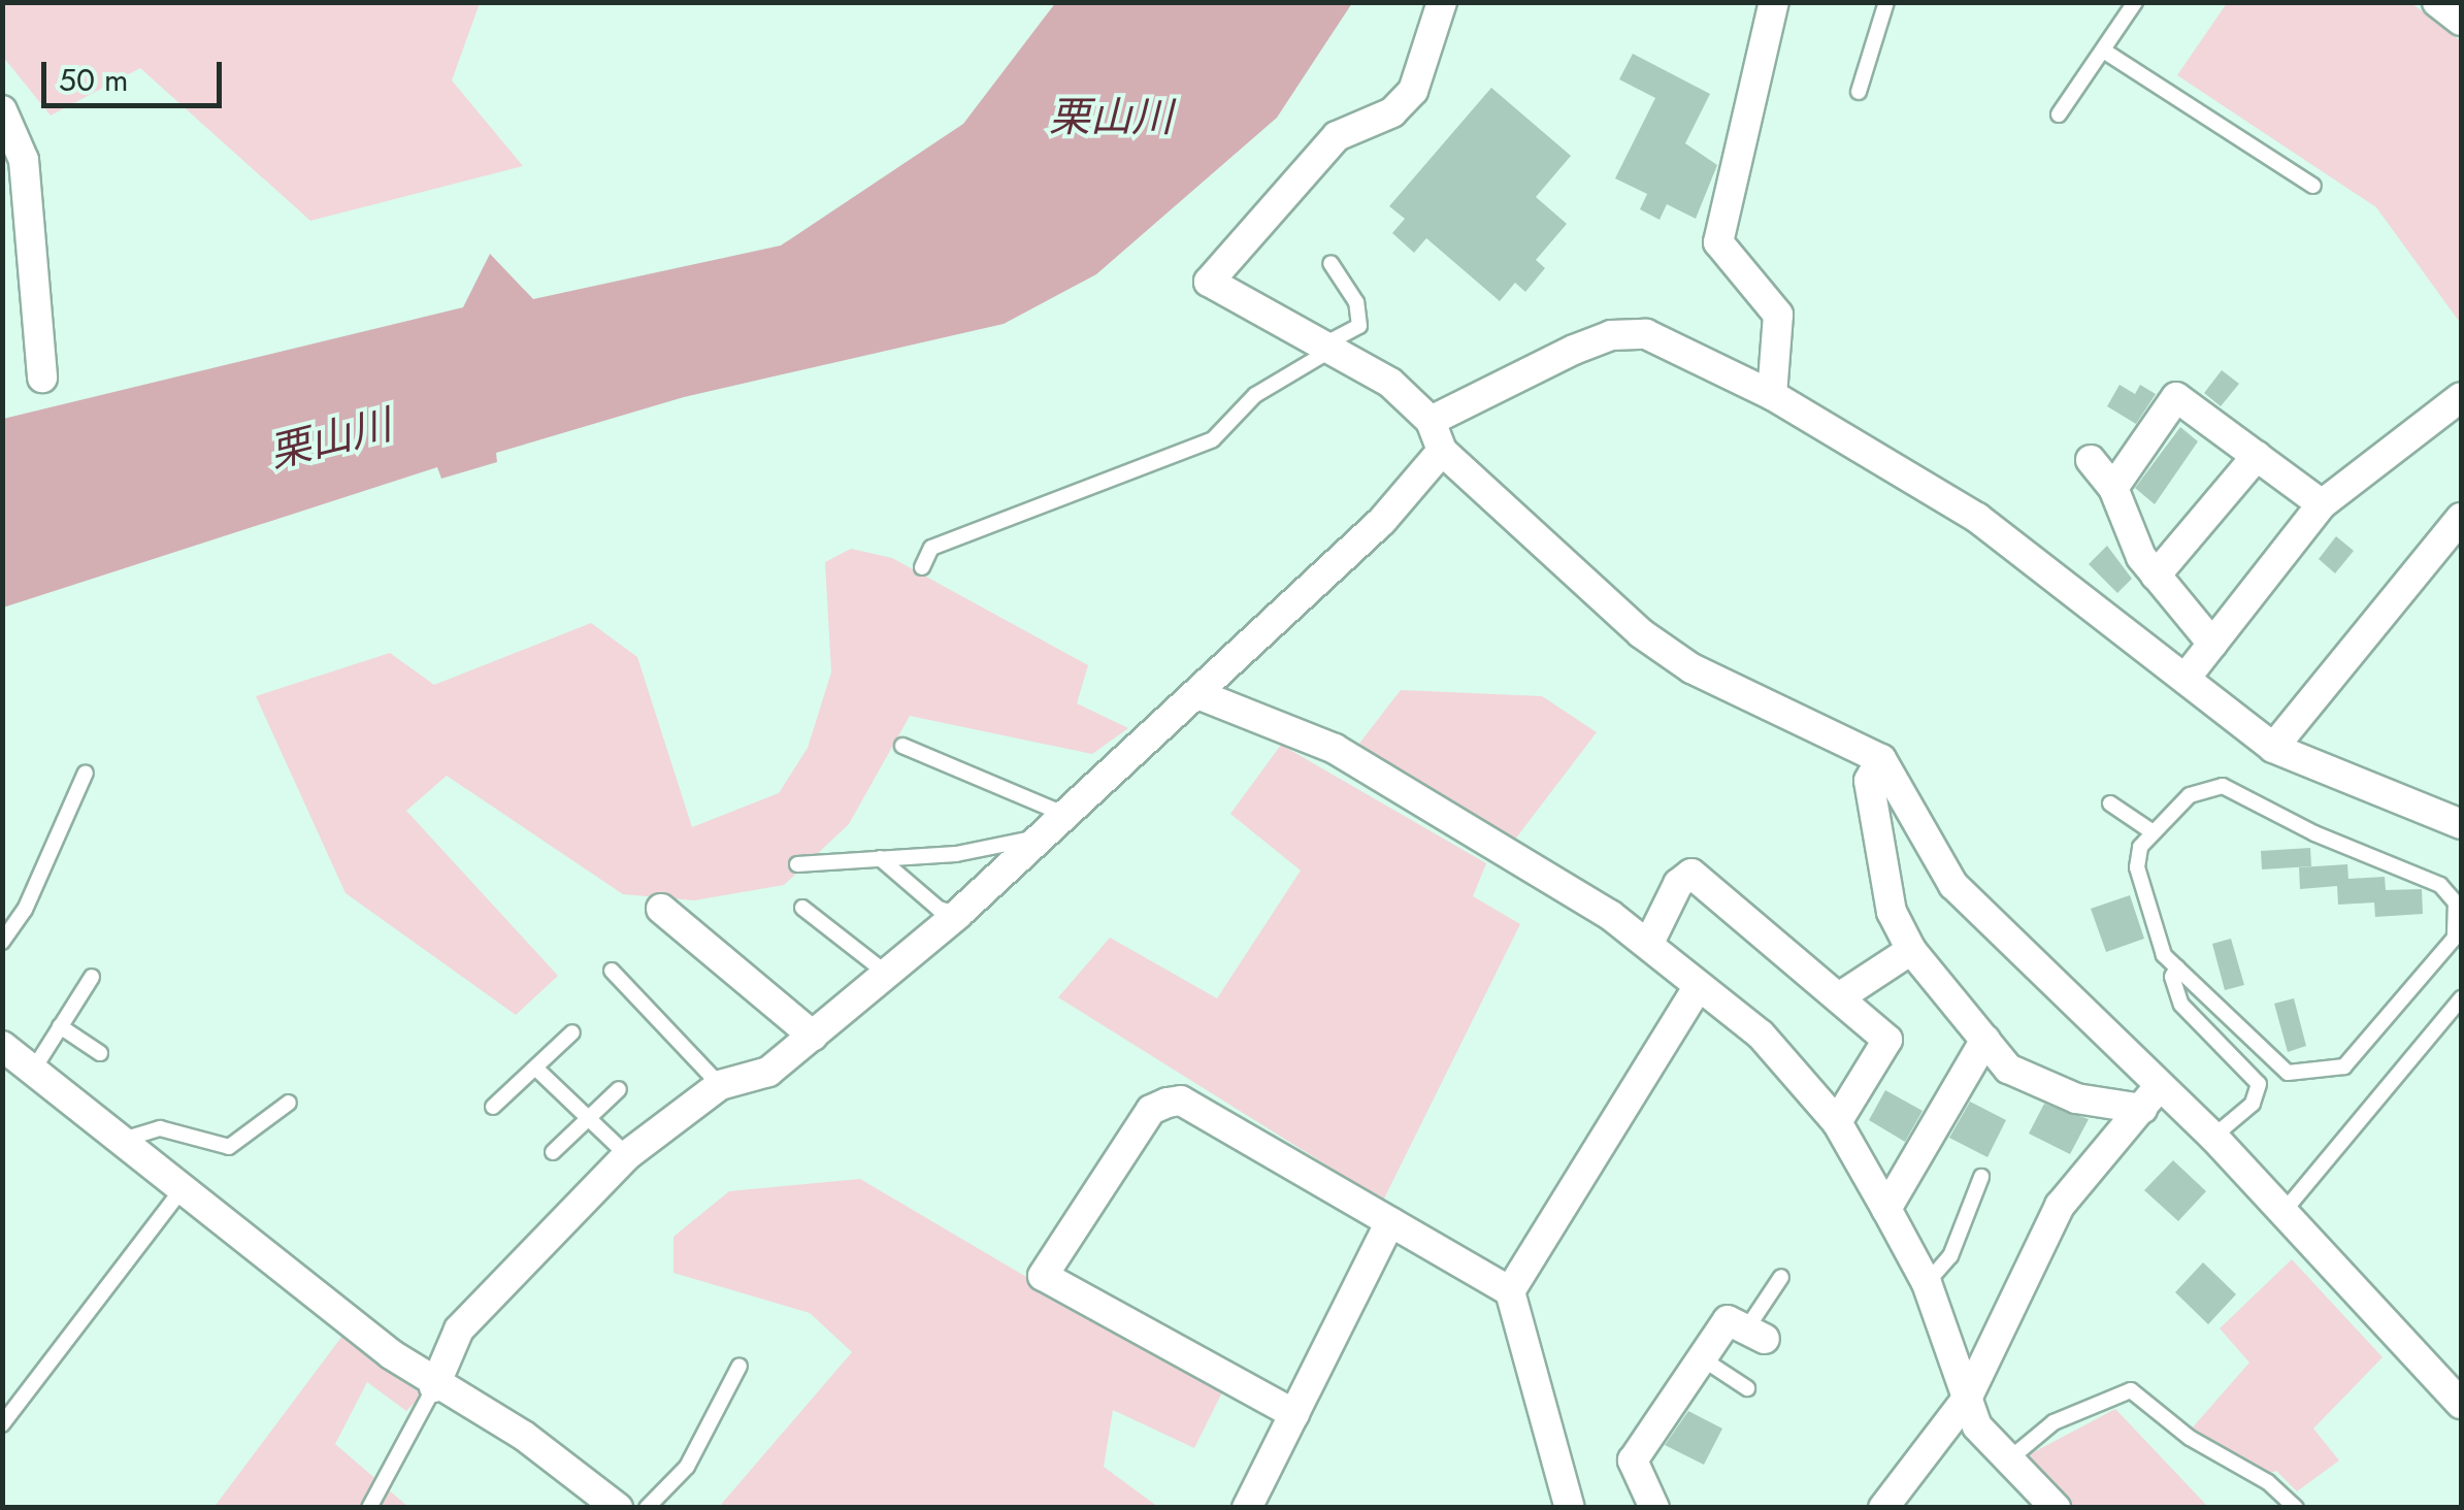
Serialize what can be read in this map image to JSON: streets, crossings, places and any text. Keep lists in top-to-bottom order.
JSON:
{
  "water": ["栗山川"],
  "scale_bar": "50 m"
}
